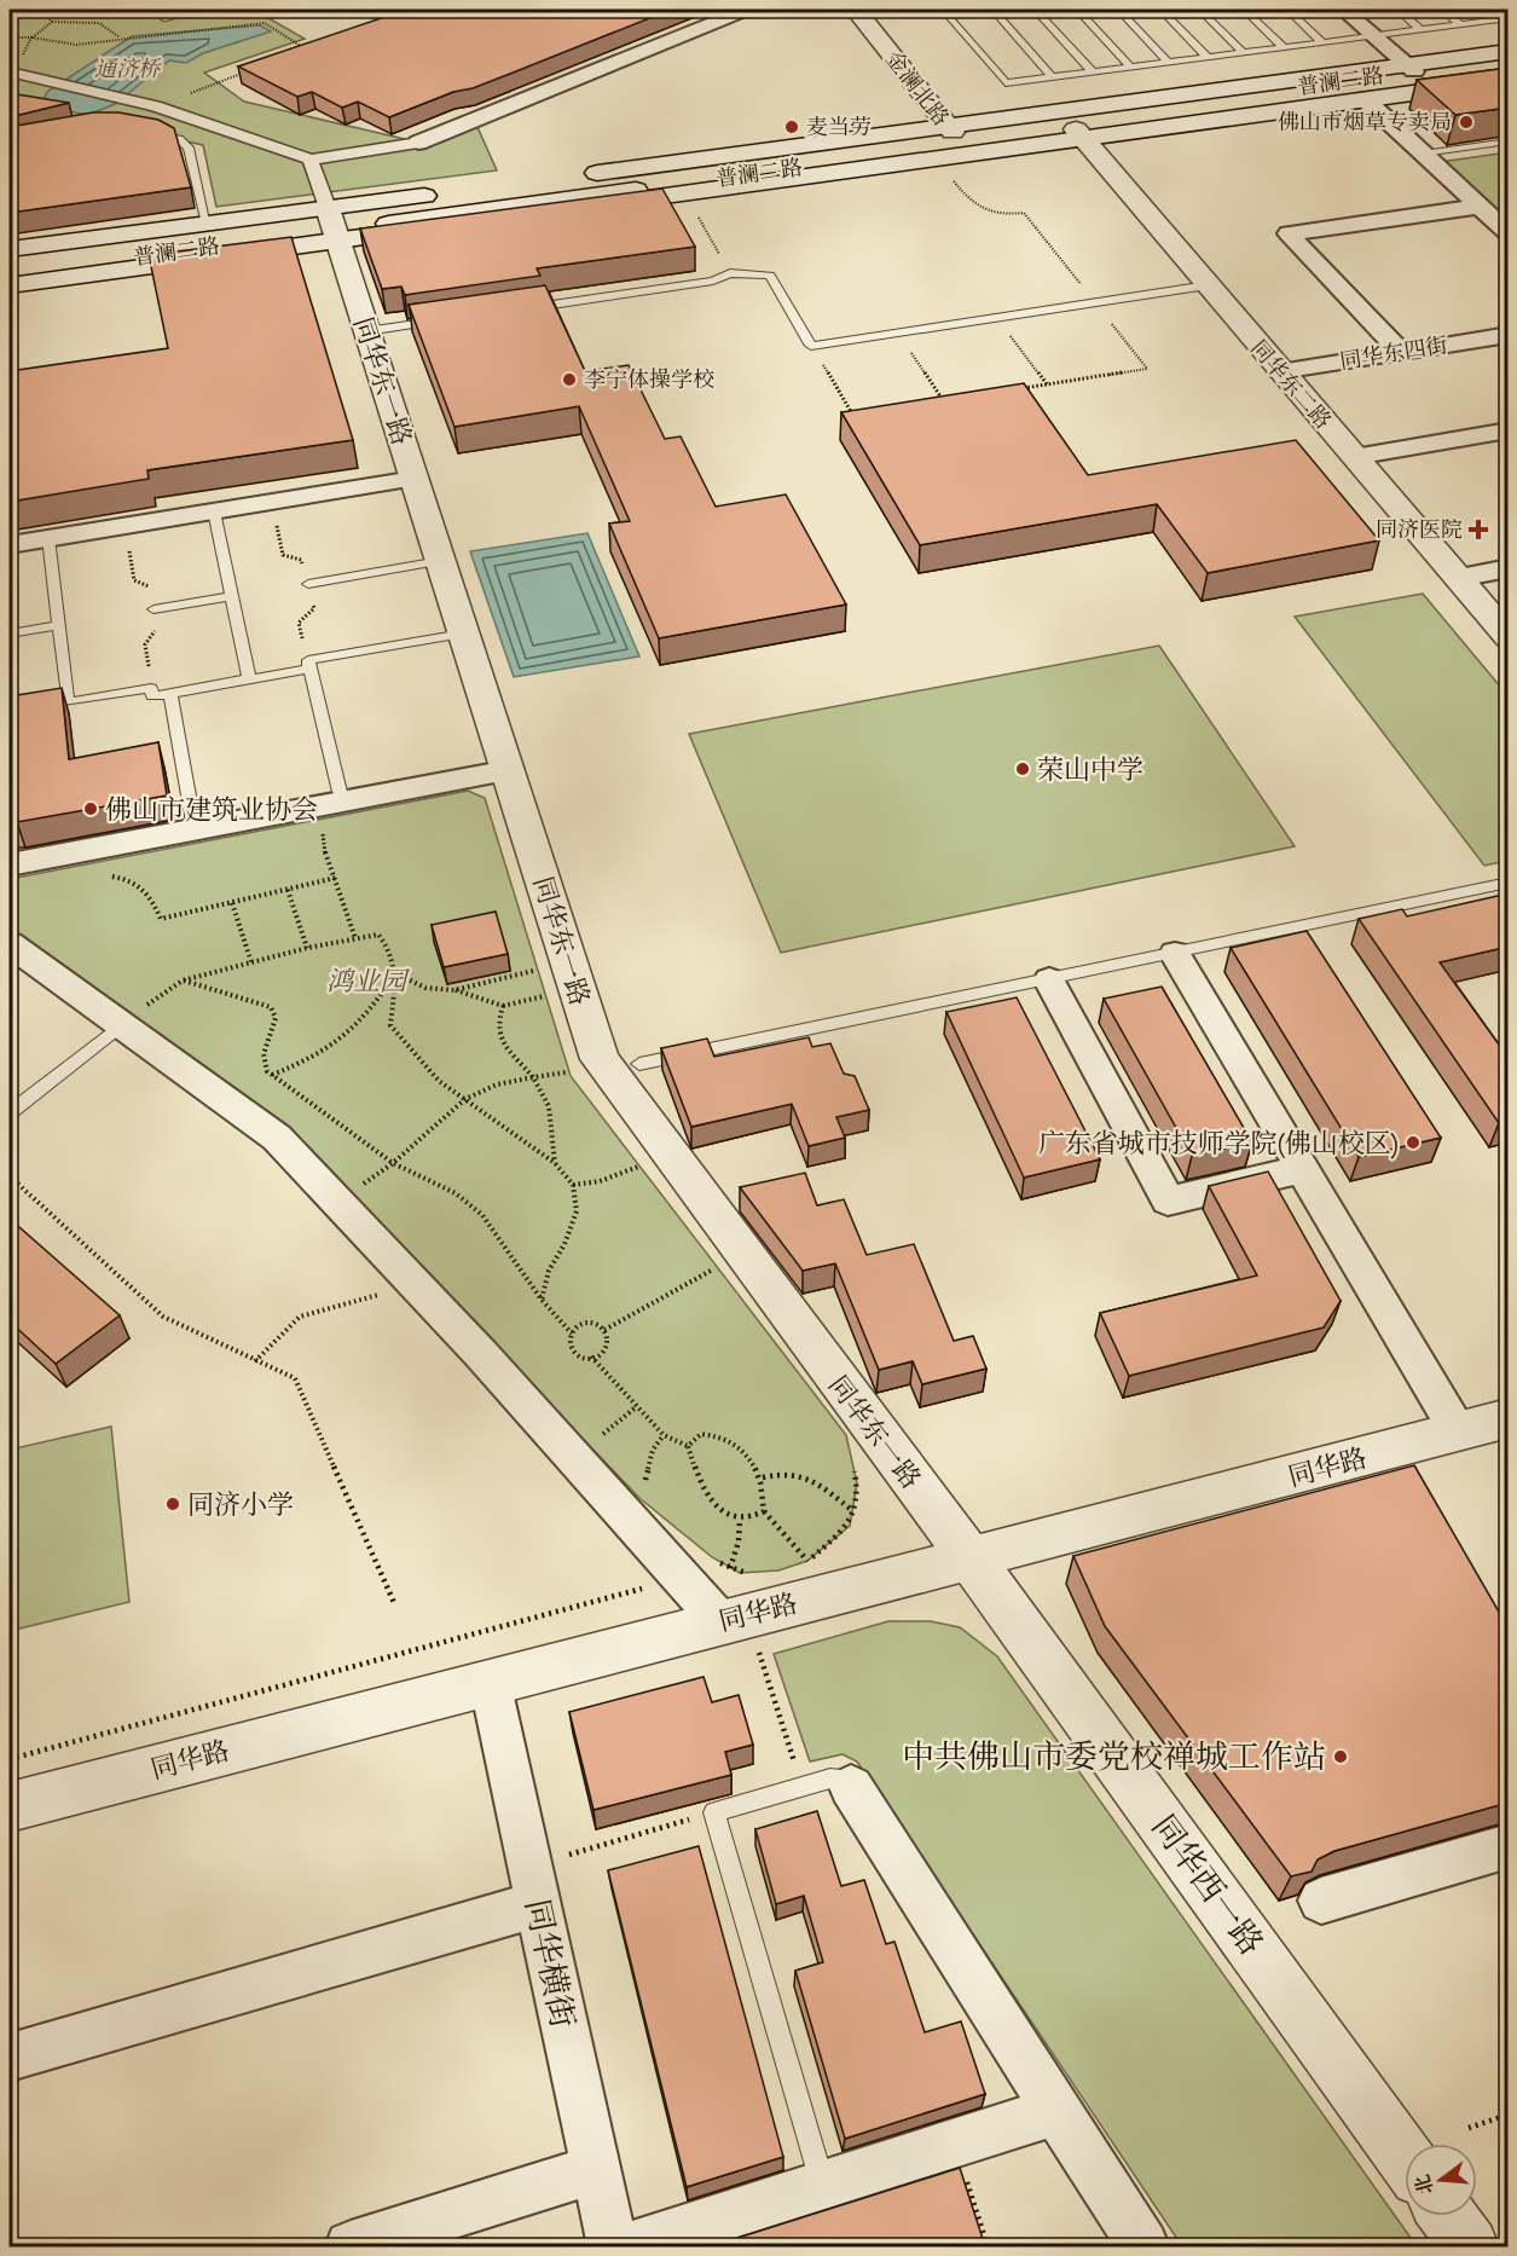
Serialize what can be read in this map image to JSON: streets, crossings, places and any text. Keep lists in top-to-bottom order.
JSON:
{
  "streets": {
    "main road": [
      "普澜二路",
      "金澜北路",
      "同华东一路",
      "同华东二路",
      "同华路",
      "同华西一路"
    ],
    "street": ["同华东四街", "同华横街"]
  },
  "crossings": [
    ["普澜二路", "金澜北路"],
    ["普澜二路", "同华东一路"],
    ["普澜二路", "同华东二路"],
    ["同华东四街", "同华东二路"],
    ["同华东一路", "同华路"],
    ["同华东一路", "同华西一路"],
    ["同华路", "同华西一路"],
    ["同华路", "同华横街"]
  ],
  "parks": ["通济桥", "鸿业园"],
  "places": {
    "other": [
      "佛山市烟草专卖局",
      "麦当劳",
      "李宁体操学校",
      "荣山中学",
      "佛山市建筑业协会",
      "广东省城市技师学院(佛山校区)",
      "同济小学",
      "中共佛山市委党校禅城工作站"
    ],
    "health": ["同济医院"]
  },
  "north": "left"
}
